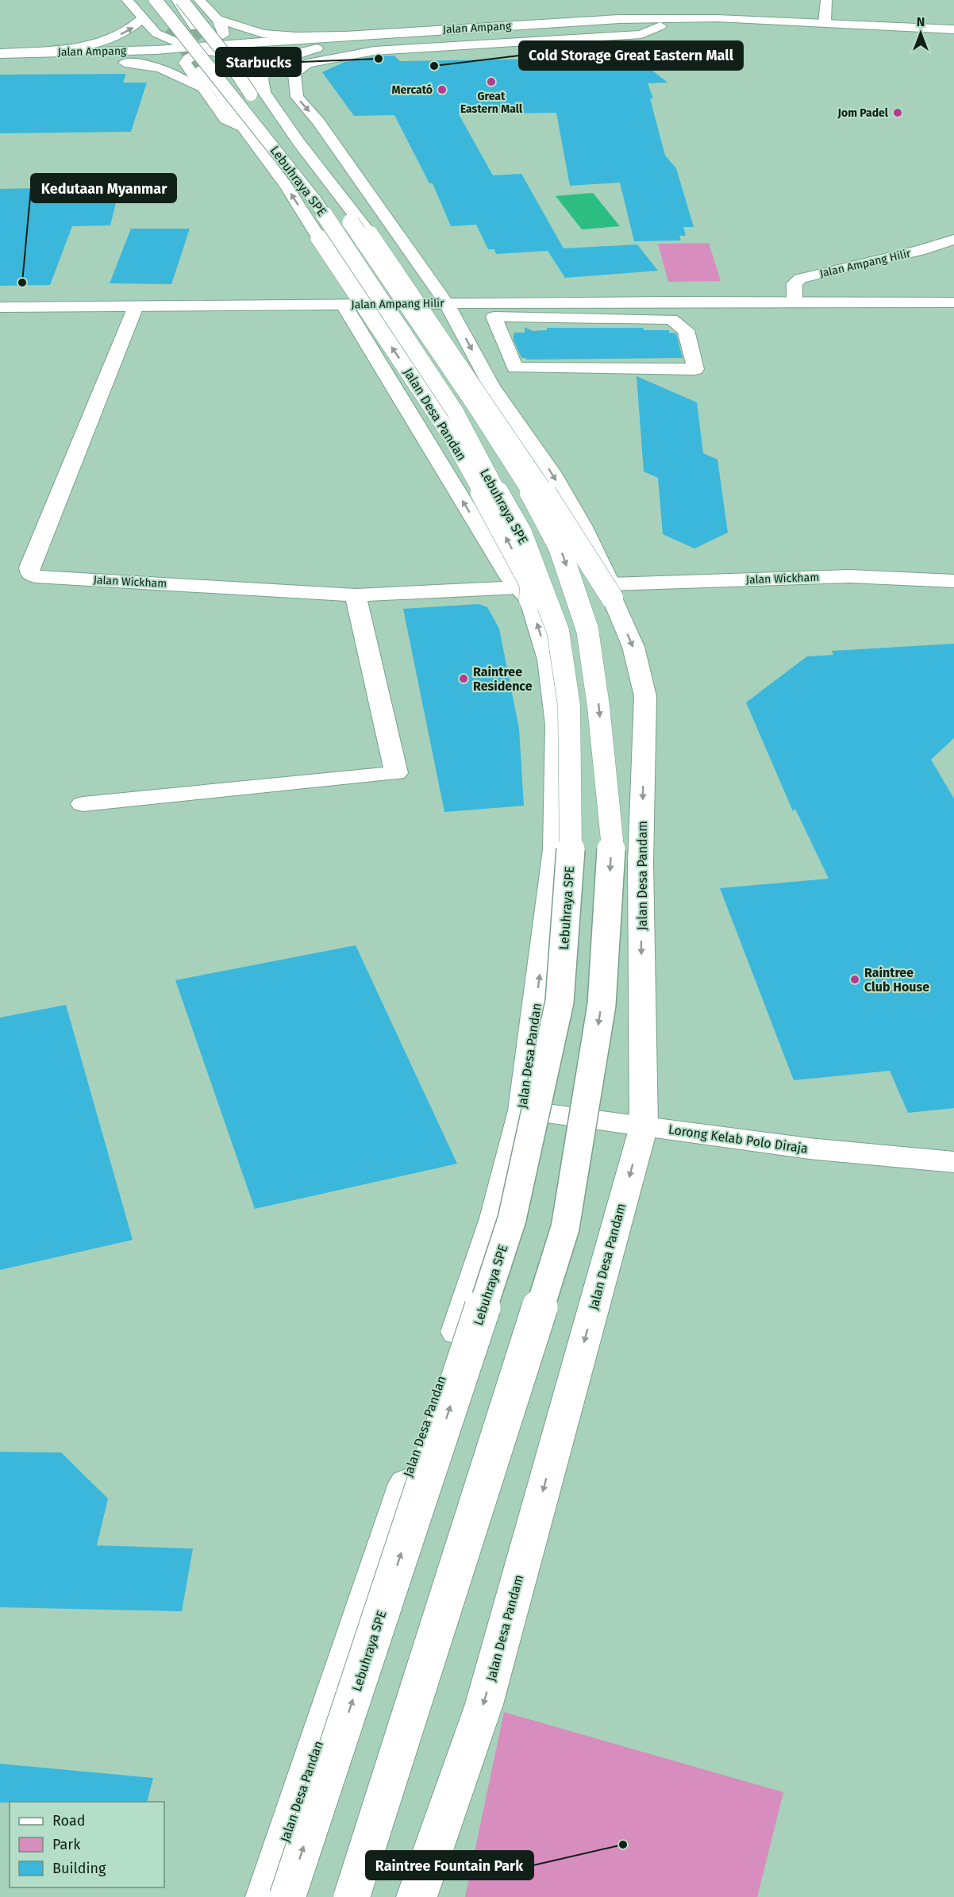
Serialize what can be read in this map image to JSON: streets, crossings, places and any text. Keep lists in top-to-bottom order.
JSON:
{
  "streets": {
    "main road": [
      "Jalan Ampang",
      "Lebuhraya SPE",
      "Jalan Ampang Hilir",
      "Jalan Desa Pandan",
      "Jalan Wickham",
      "Jalan Desa Pandam",
      "Lorong Kelab Polo Diraja"
    ]
  },
  "crossings": [
    ["Jalan Ampang Hilir", "Jalan Wickham"],
    ["Jalan Desa Pandan", "Jalan Wickham"],
    ["Jalan Desa Pandan", "Lorong Kelab Polo Diraja"],
    ["Jalan Wickham", "Jalan Desa Pandam"],
    ["Jalan Desa Pandam", "Lorong Kelab Polo Diraja"]
  ],
  "one_way": ["Jalan Desa Pandam"],
  "places": [
    "Starbucks",
    "Cold Storage Great Eastern Mall",
    "Great Eastern Mall",
    "Mercató",
    "Jom Padel",
    "Kedutaan Myanmar",
    "Raintree Residence",
    "Raintree Club House",
    "Raintree Fountain Park"
  ],
  "legend": ["Road", "Park", "Building"],
  "north": "top"
}
